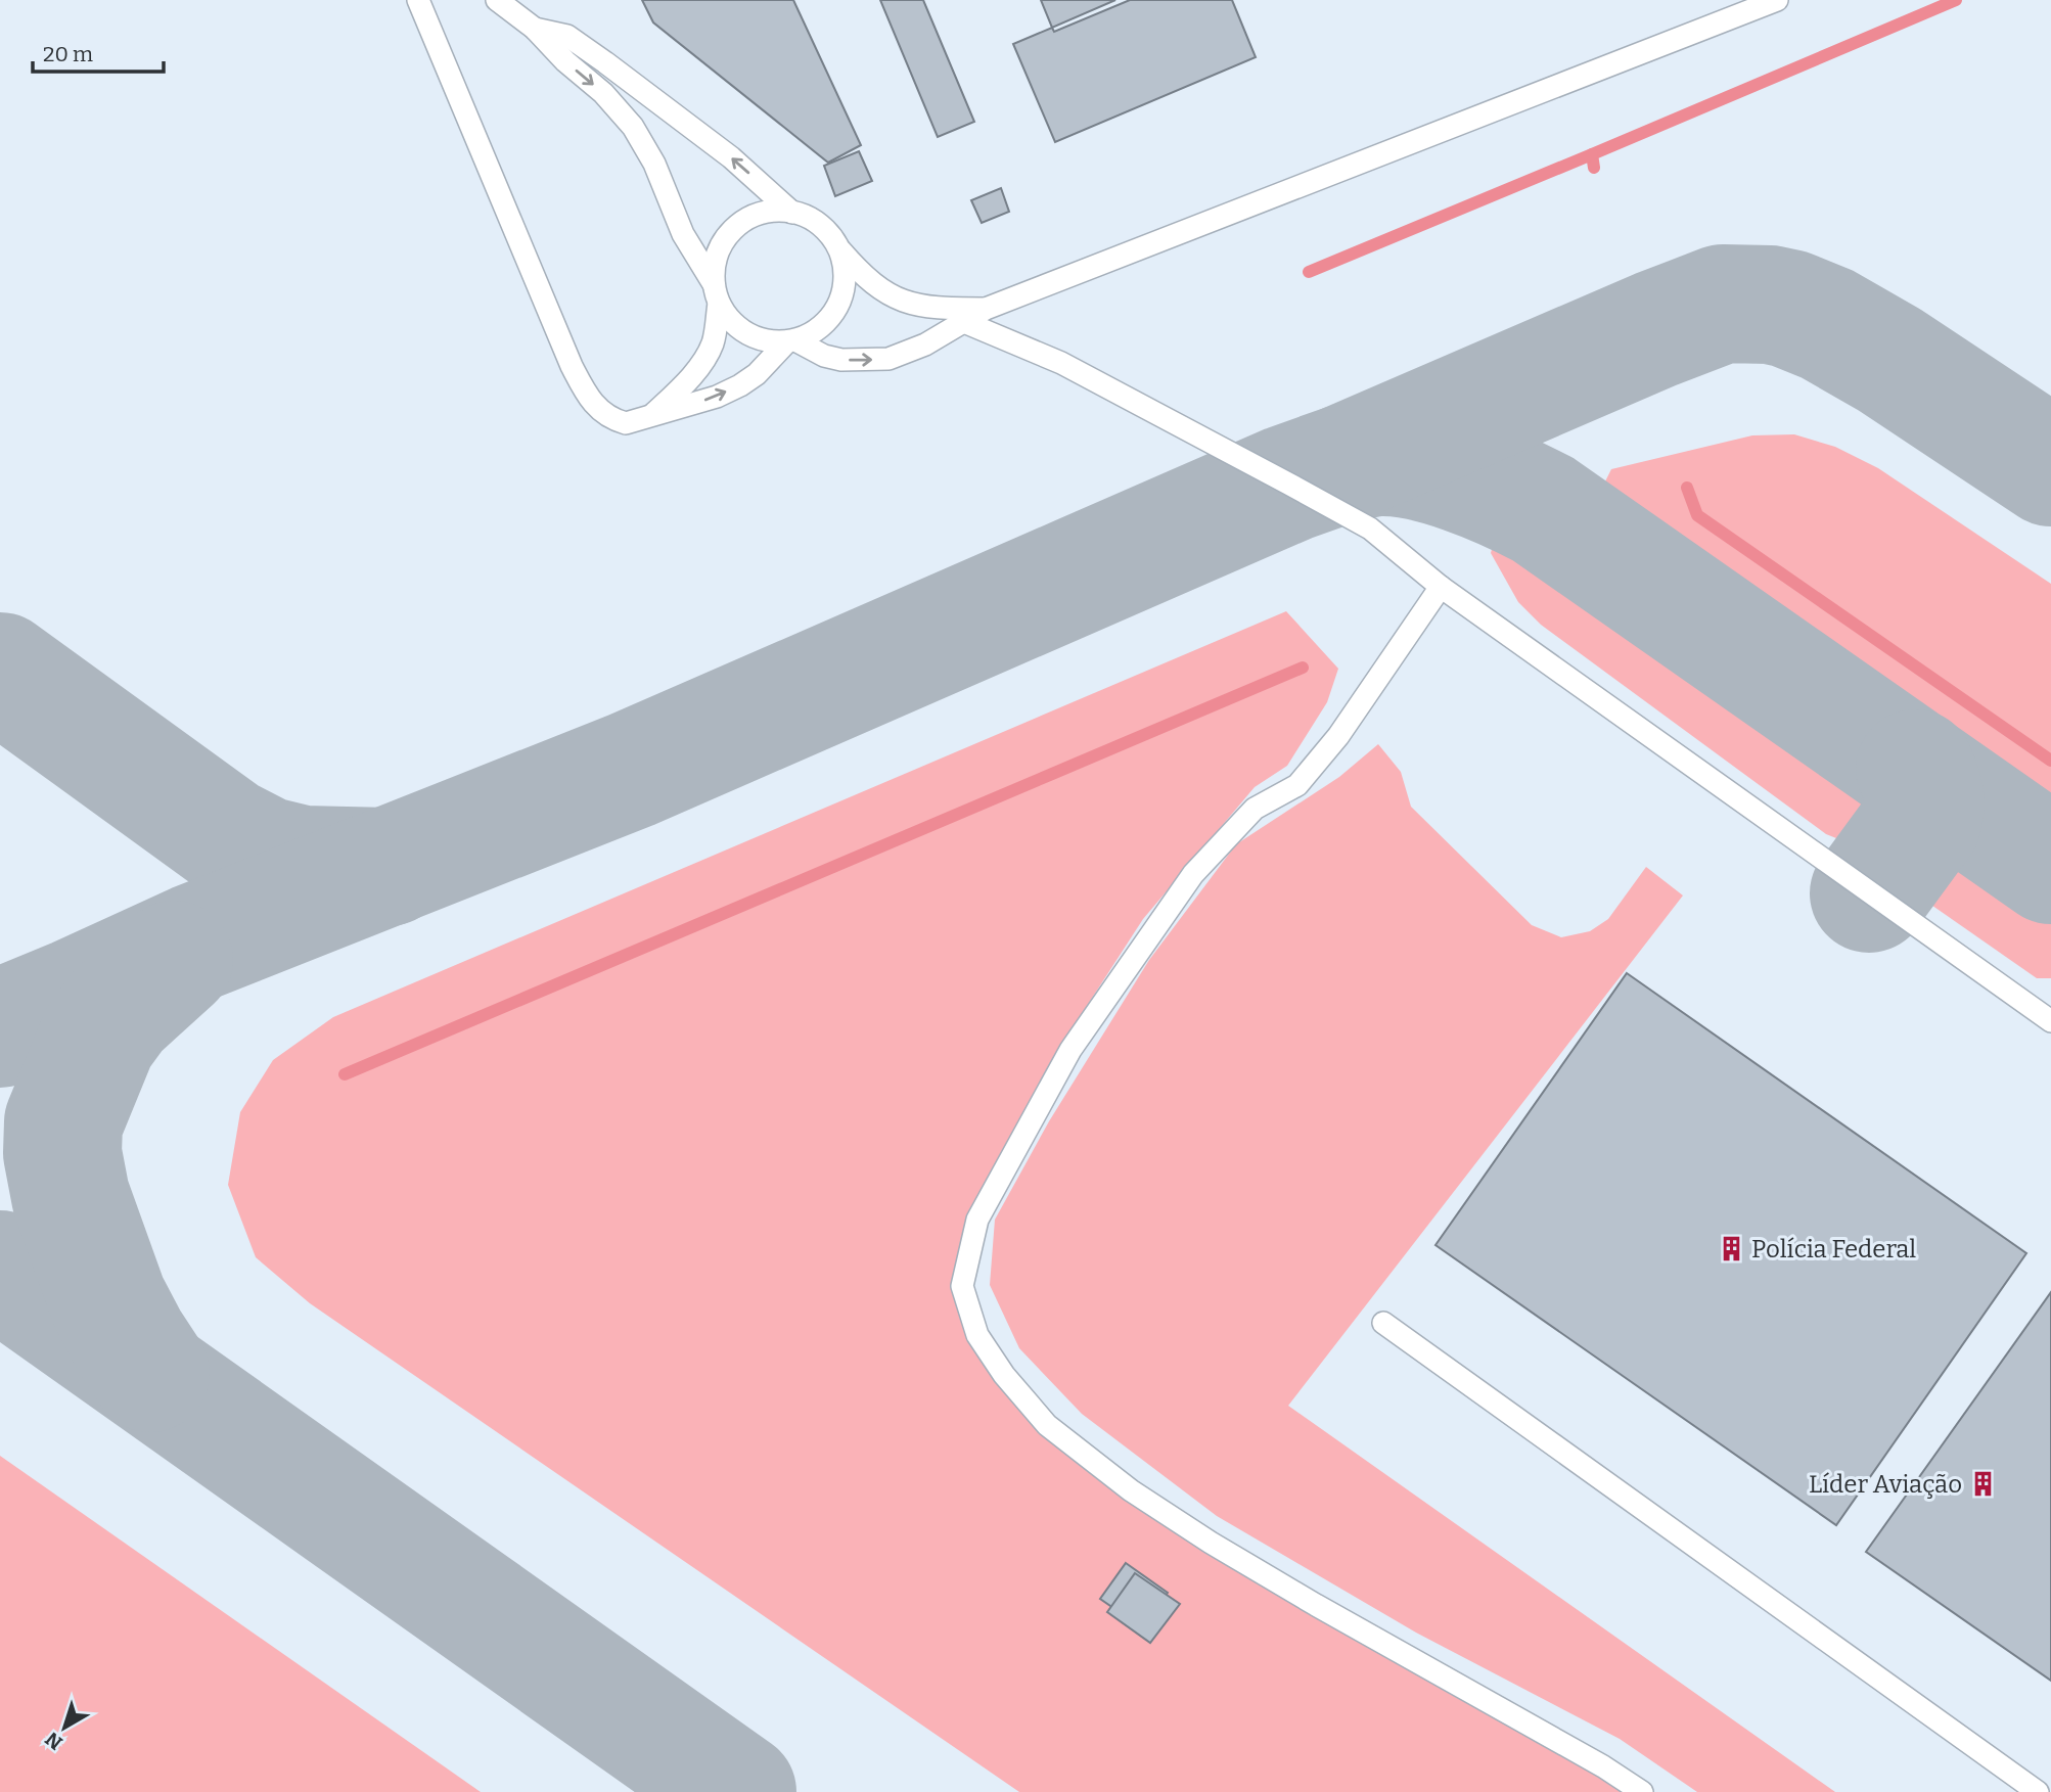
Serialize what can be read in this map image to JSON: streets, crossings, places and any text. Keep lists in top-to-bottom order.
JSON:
{
  "places": {
    "building": ["Polícia Federal", "Líder Aviação"]
  },
  "scale_bar": "20 m",
  "north": "bottom left"
}
